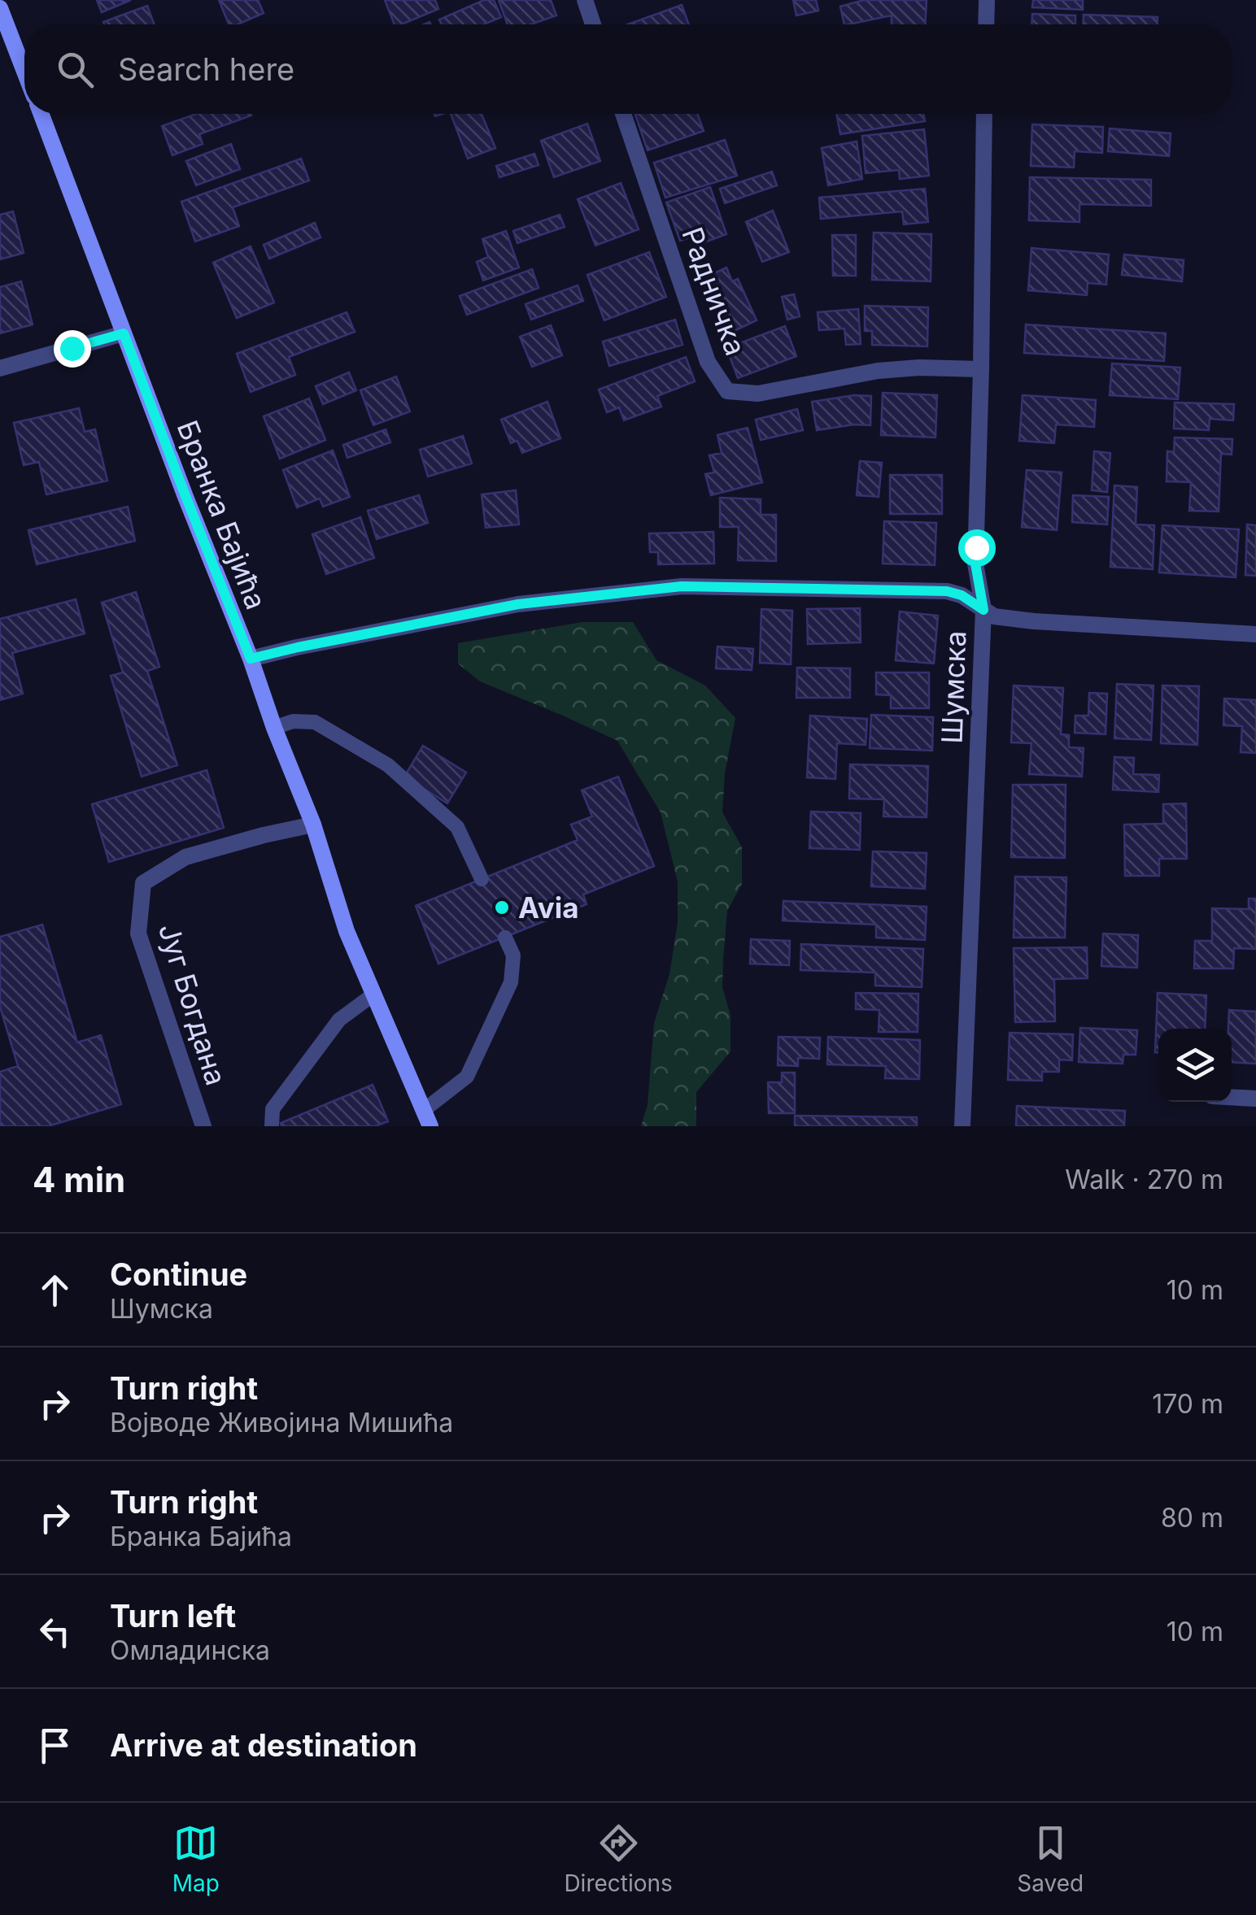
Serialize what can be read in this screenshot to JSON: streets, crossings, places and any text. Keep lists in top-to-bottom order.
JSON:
{
  "streets": {
    "main road": ["Бранка Бајића"],
    "street": ["Радничка", "Шумска", "Југ Богдана"]
  },
  "crossings": [
    ["Радничка", "Шумска"],
    ["Бранка Бајића", "Југ Богдана"]
  ],
  "places": ["Avia"],
  "page": {
    "search": "Search here",
    "heading": ["4 min", "Walk · 270 m"],
    "list": [
      ["Continue", "Шумска", "10 m"],
      ["Turn right", "Војводе Живојина Мишића", "170 m"],
      ["Turn right", "Бранка Бајића", "80 m"],
      ["Turn left", "Омладинска", "10 m"],
      "Arrive at destination"
    ],
    "nav": ["Map", "Directions", "Saved"]
  }
}
